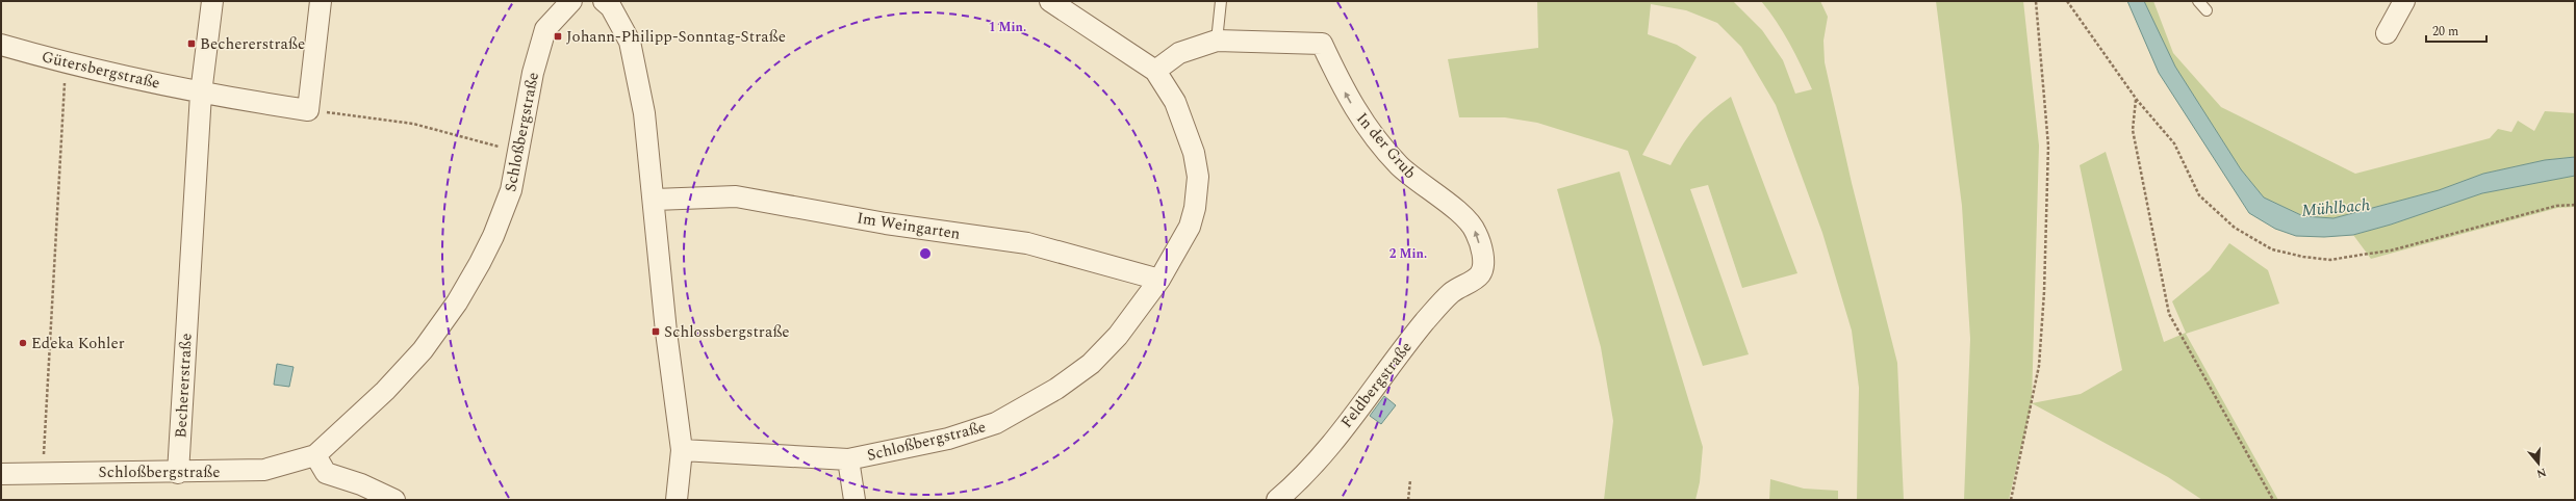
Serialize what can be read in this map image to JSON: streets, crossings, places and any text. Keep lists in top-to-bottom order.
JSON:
{
  "streets": {
    "street": [
      "Gütersbergstraße",
      "Schloßbergstraße",
      "In der Grub",
      "Im Weingarten",
      "Feldbergstraße",
      "Bechererstraße"
    ]
  },
  "crossings": [
    ["Gütersbergstraße", "Bechererstraße"],
    ["Schloßbergstraße", "Im Weingarten"],
    ["Schloßbergstraße", "Bechererstraße"],
    ["In der Grub", "Feldbergstraße"]
  ],
  "one_way": ["In der Grub"],
  "water": ["Mühlbach"],
  "places": {
    "transit": ["Johann-Philipp-Sonntag-Straße", "Bechererstraße", "Schlossbergstraße"],
    "other": ["Edeka Kohler"]
  },
  "scale_bar": "20 m",
  "north": "bottom",
  "rings": ["1 Min.", "2 Min."]
}
